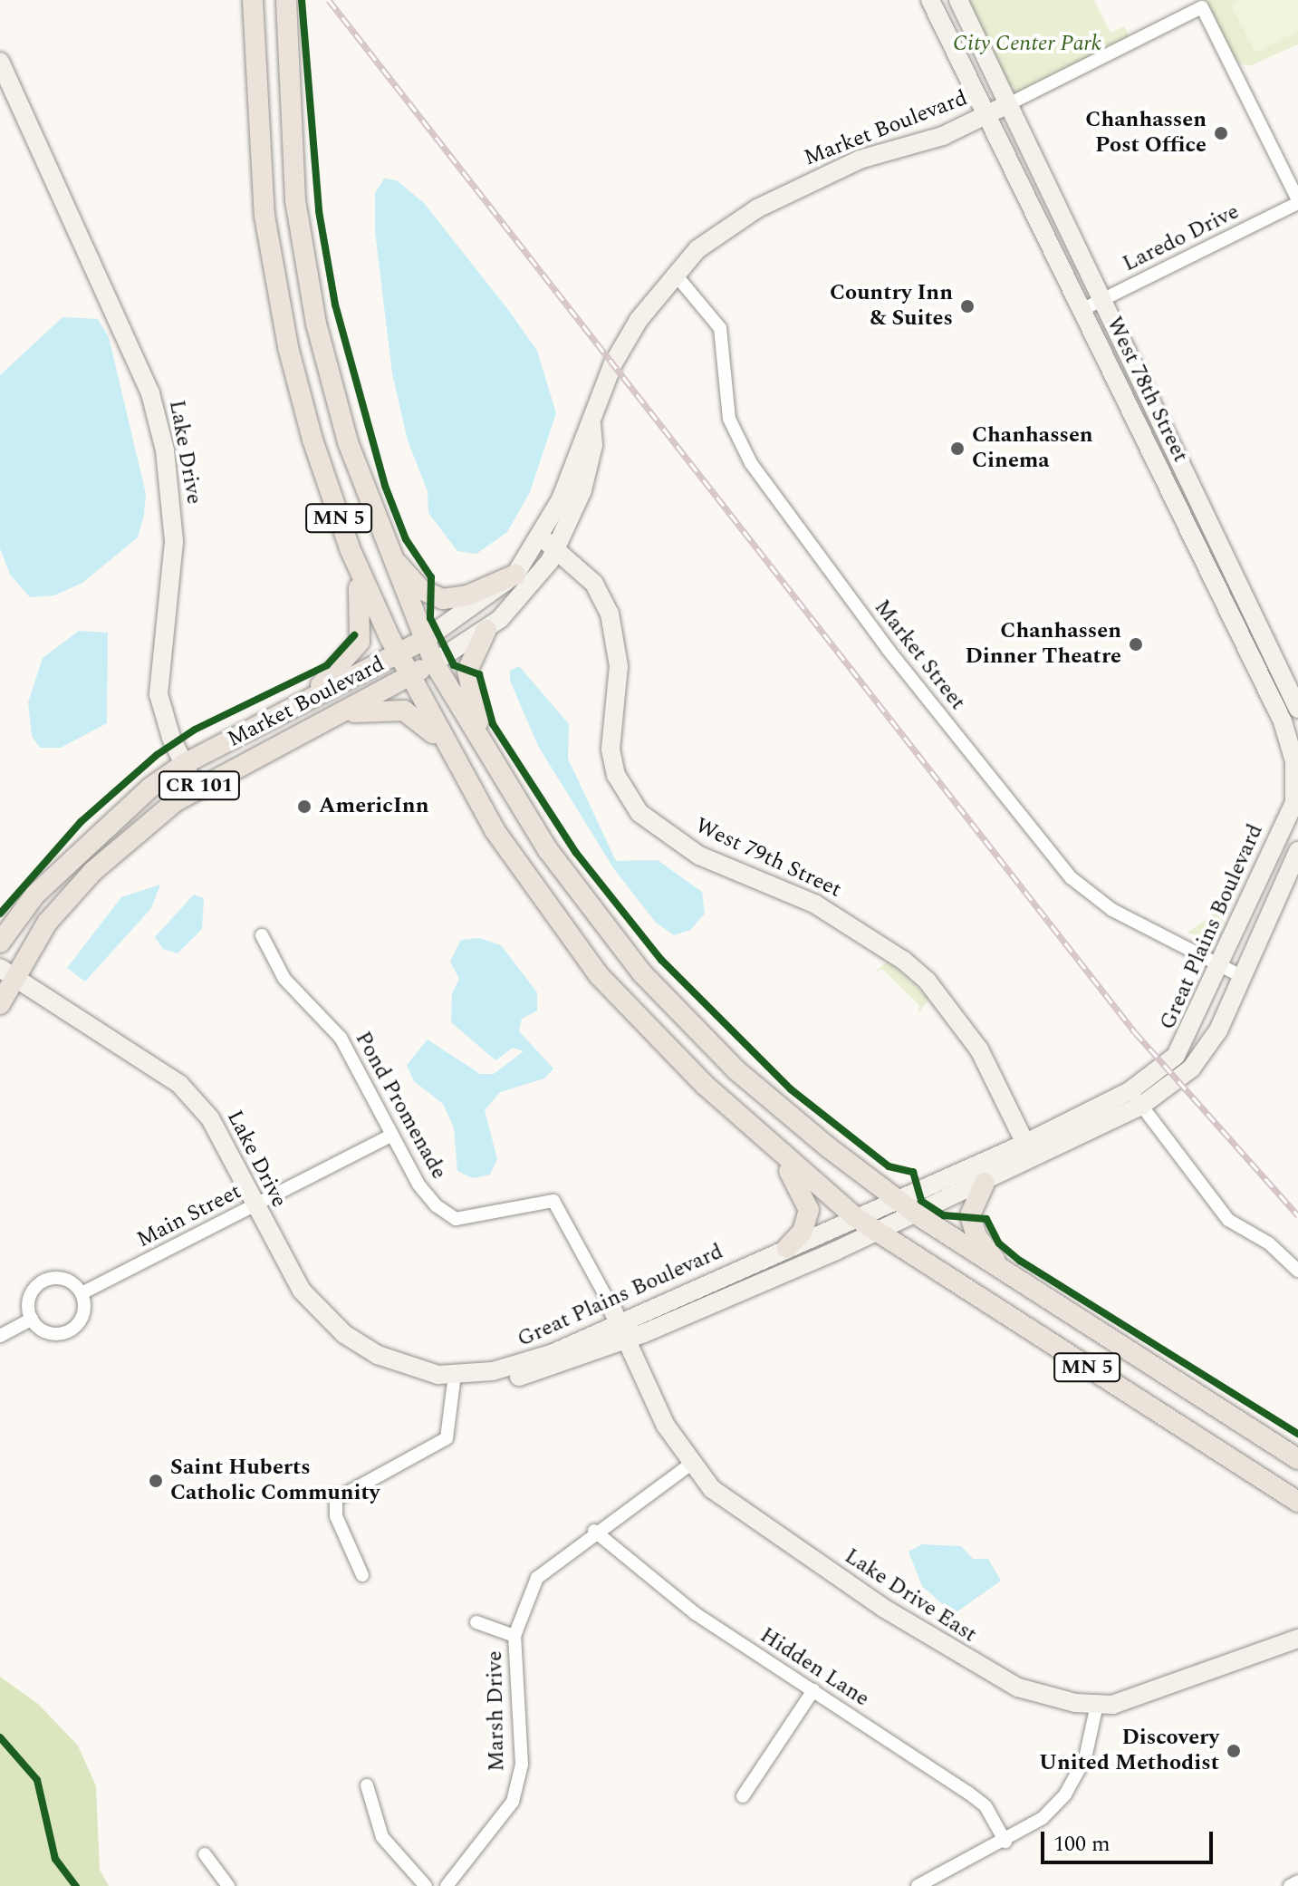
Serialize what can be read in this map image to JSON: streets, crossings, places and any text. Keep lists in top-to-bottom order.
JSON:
{
  "streets": {
    "main road": ["Market Boulevard", "MN 5", "CR 101"],
    "street": [
      "Laredo Drive",
      "West 78th Street",
      "Lake Drive",
      "Market Street",
      "West 79th Street",
      "Great Plains Boulevard",
      "Pond Promenade",
      "Main Street",
      "Lake Drive East",
      "Hidden Lane",
      "Marsh Drive"
    ]
  },
  "crossings": [
    ["Market Boulevard", "Laredo Drive"],
    ["Market Boulevard", "West 78th Street"],
    ["Market Boulevard", "Lake Drive"],
    ["Market Boulevard", "MN 5"],
    ["Market Boulevard", "Market Street"],
    ["Market Boulevard", "West 79th Street"],
    ["Laredo Drive", "West 78th Street"],
    ["West 78th Street", "Great Plains Boulevard"],
    ["Lake Drive", "Great Plains Boulevard"],
    ["Lake Drive", "Main Street"],
    ["MN 5", "Great Plains Boulevard"],
    ["Market Street", "Great Plains Boulevard"],
    ["West 79th Street", "Great Plains Boulevard"],
    ["Great Plains Boulevard", "Lake Drive East"],
    ["Pond Promenade", "Main Street"],
    ["Pond Promenade", "Lake Drive East"],
    ["Lake Drive East", "Marsh Drive"],
    ["Hidden Lane", "Marsh Drive"]
  ],
  "parks": ["City Center Park"],
  "places": [
    "Chanhassen Post Office",
    "Country Inn & Suites",
    "Chanhassen Cinema",
    "Chanhassen Dinner Theatre",
    "AmericInn",
    "Saint Huberts Catholic Community",
    "Discovery United Methodist"
  ],
  "scale_bar": "100 m"
}
